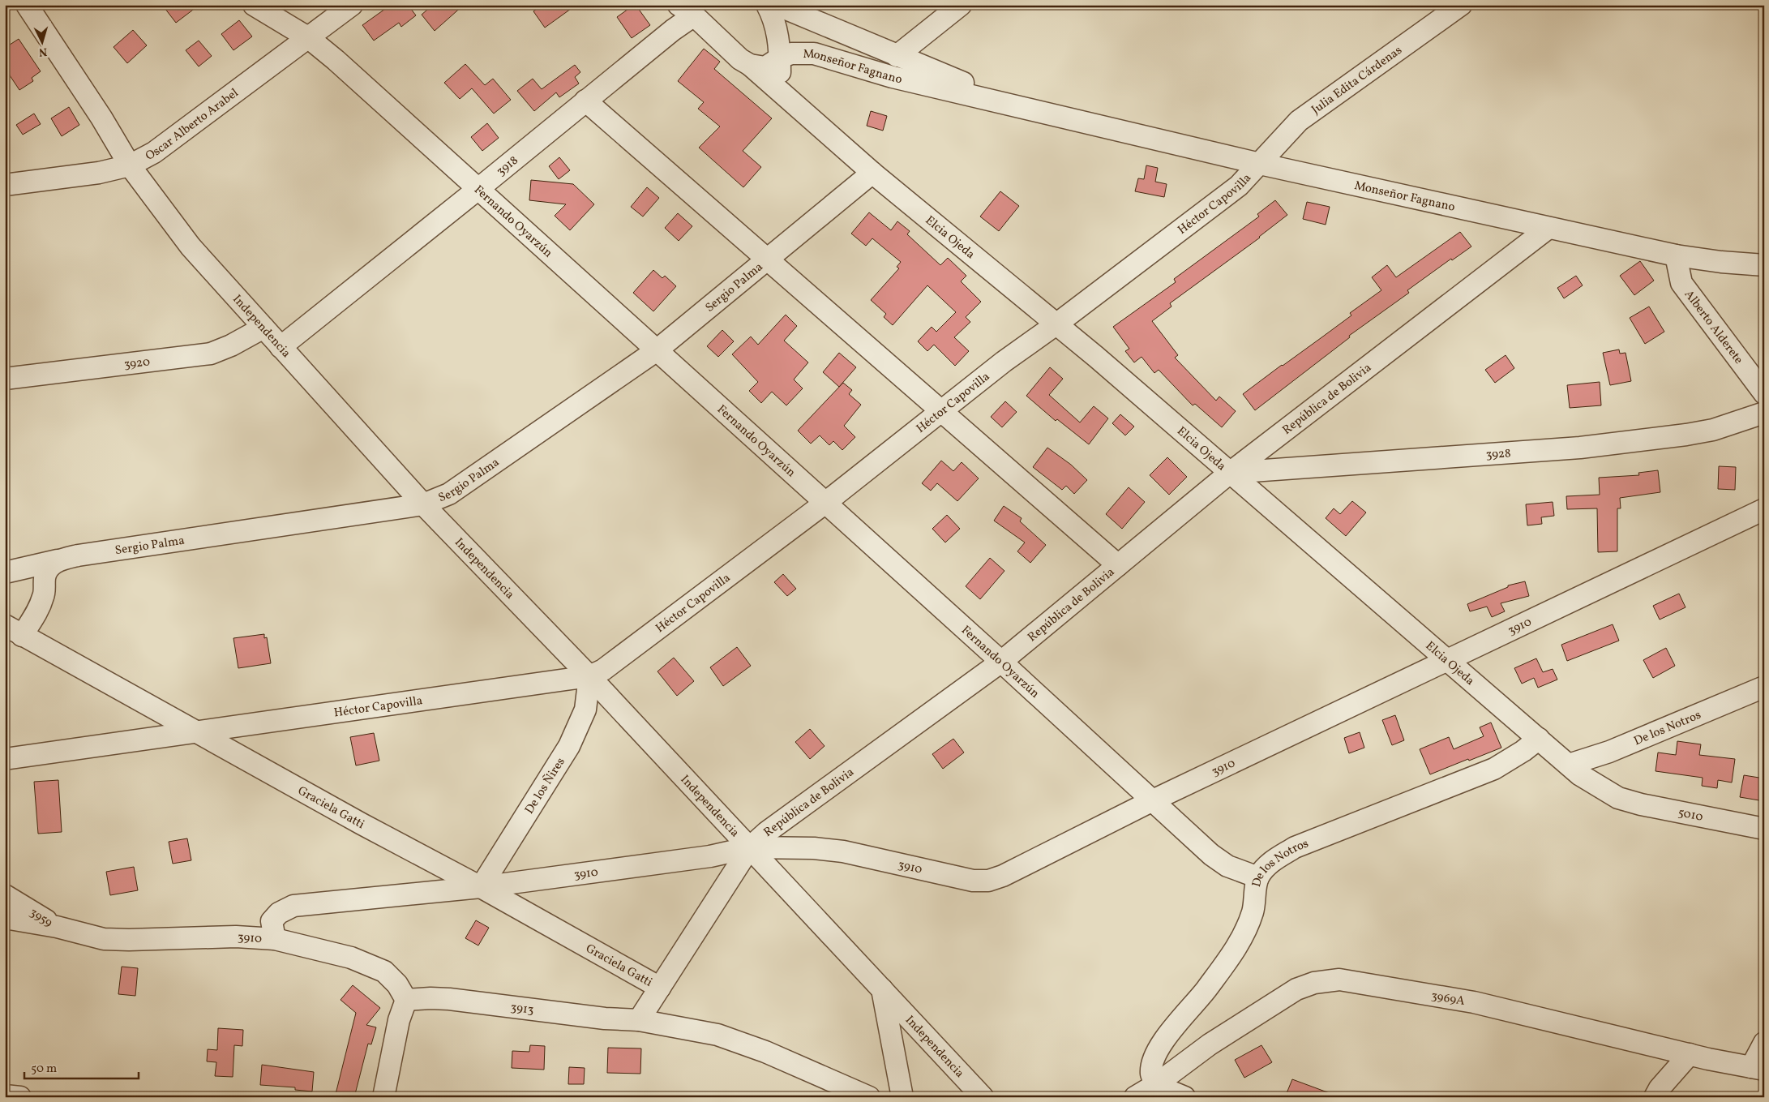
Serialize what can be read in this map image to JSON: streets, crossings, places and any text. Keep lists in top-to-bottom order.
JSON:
{
  "streets": {
    "street": [
      "Monseñor Fagnano",
      "Julia Edita Cárdenas",
      "Oscar Alberto Arabel",
      "3918",
      "Héctor Capovilla",
      "Fernando Oyarzún",
      "Elcia Ojeda",
      "Sergio Palma",
      "Independencia",
      "Alberto Alderete",
      "3920",
      "República de Bolivia",
      "3928",
      "3910",
      "De los Notros",
      "De los Ñires",
      "Graciela Gatti",
      "5010",
      "3959",
      "3969A",
      "3913"
    ]
  },
  "crossings": [
    ["Monseñor Fagnano", "Julia Edita Cárdenas"],
    ["Monseñor Fagnano", "Héctor Capovilla"],
    ["Monseñor Fagnano", "Elcia Ojeda"],
    ["Monseñor Fagnano", "Alberto Alderete"],
    ["Monseñor Fagnano", "República de Bolivia"],
    ["Julia Edita Cárdenas", "Héctor Capovilla"],
    ["Oscar Alberto Arabel", "Fernando Oyarzún"],
    ["Oscar Alberto Arabel", "Independencia"],
    ["3918", "Fernando Oyarzún"],
    ["3918", "Independencia"],
    ["Héctor Capovilla", "Fernando Oyarzún"],
    ["Héctor Capovilla", "Elcia Ojeda"],
    ["Héctor Capovilla", "Independencia"],
    ["Héctor Capovilla", "De los Ñires"],
    ["Héctor Capovilla", "Graciela Gatti"],
    ["Fernando Oyarzún", "Sergio Palma"],
    ["Fernando Oyarzún", "República de Bolivia"],
    ["Fernando Oyarzún", "3910"],
    ["Fernando Oyarzún", "De los Notros"],
    ["Elcia Ojeda", "Sergio Palma"],
    ["Elcia Ojeda", "República de Bolivia"],
    ["Elcia Ojeda", "3928"],
    ["Elcia Ojeda", "3910"],
    ["Elcia Ojeda", "De los Notros"],
    ["Elcia Ojeda", "5010"],
    ["Sergio Palma", "Independencia"],
    ["Independencia", "3920"],
    ["Independencia", "República de Bolivia"],
    ["Independencia", "3910"],
    ["Independencia", "De los Ñires"],
    ["República de Bolivia", "3928"],
    ["República de Bolivia", "3910"],
    ["República de Bolivia", "Graciela Gatti"],
    ["República de Bolivia", "3913"],
    ["3910", "De los Ñires"],
    ["3910", "Graciela Gatti"],
    ["3910", "3959"],
    ["De los Notros", "3969A"],
    ["De los Ñires", "Graciela Gatti"]
  ],
  "scale_bar": "50 m",
  "north": "bottom"
}
